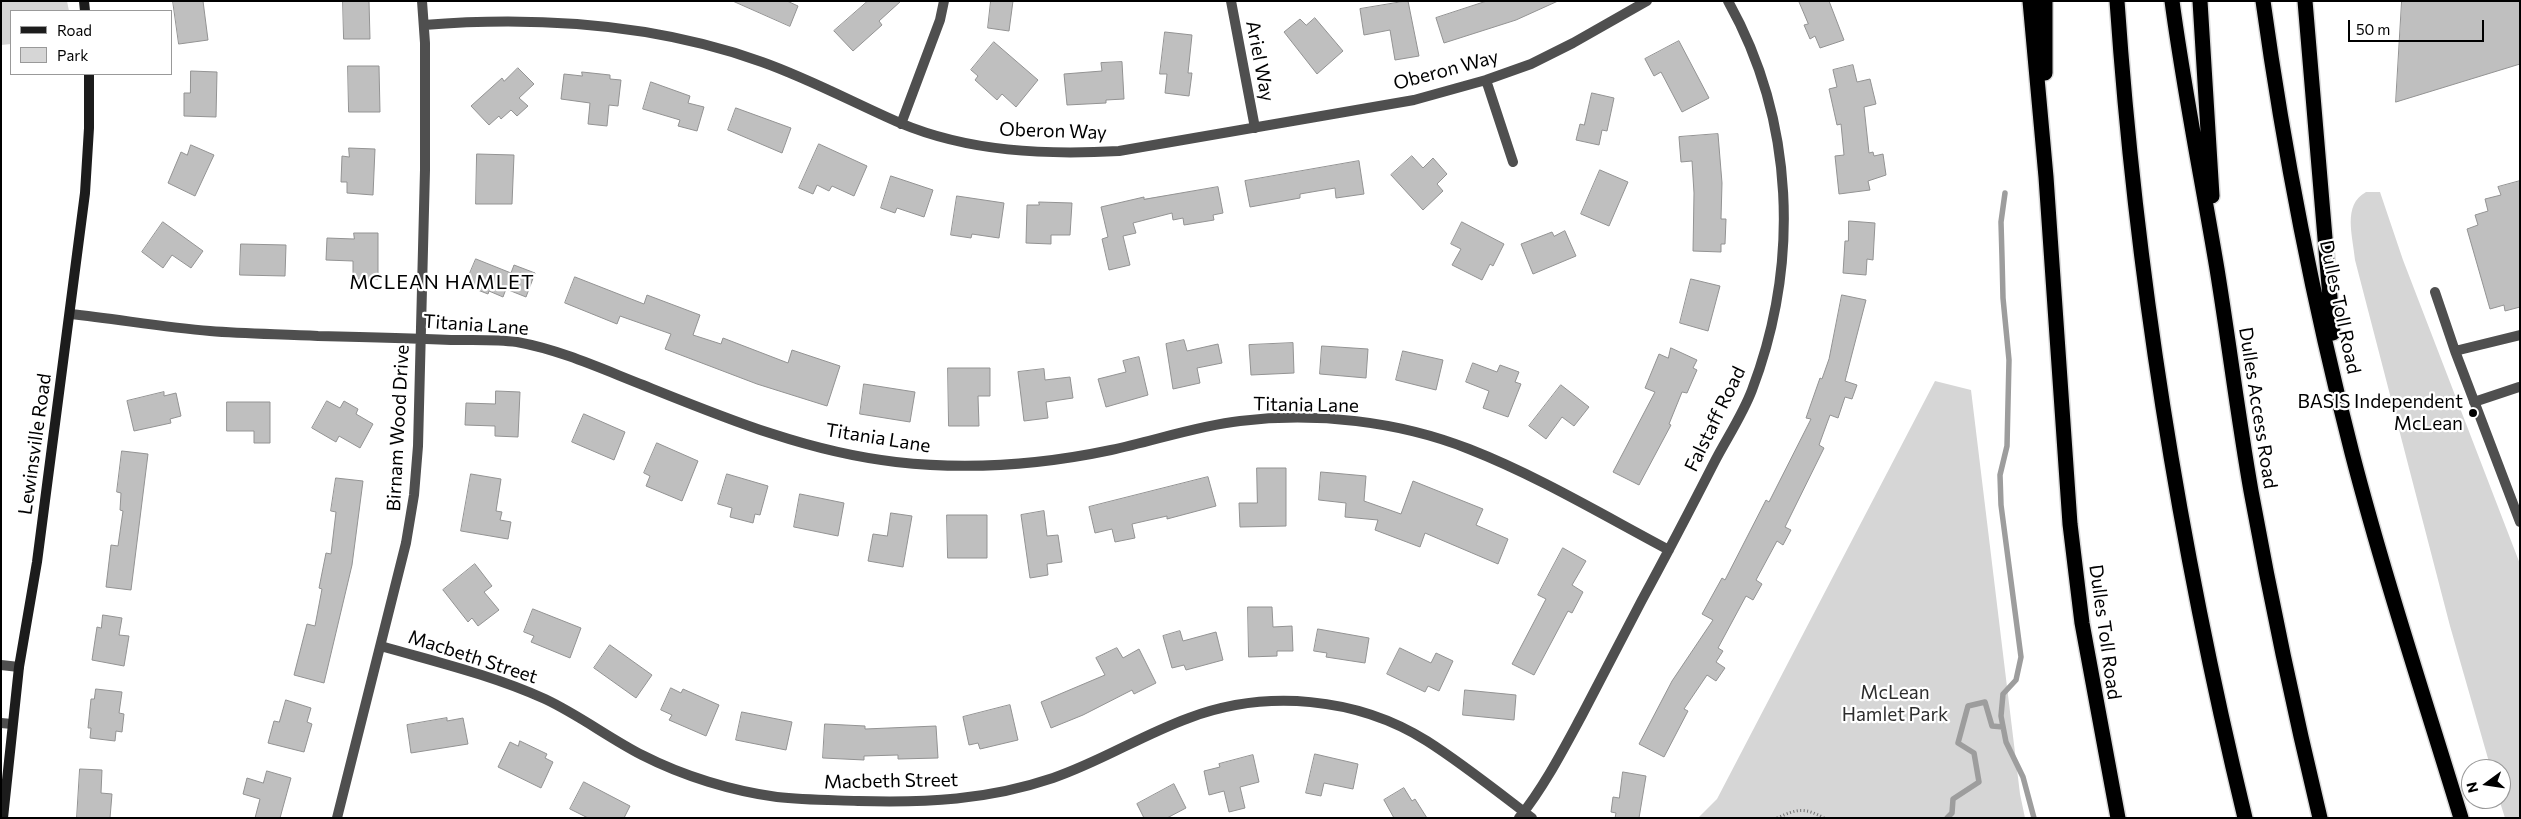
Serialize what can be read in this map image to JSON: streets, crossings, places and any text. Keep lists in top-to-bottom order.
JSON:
{
  "streets": {
    "highway": ["Dulles Toll Road", "Dulles Access Road"],
    "main road": ["Lewinsville Road"],
    "street": [
      "Ariel Way",
      "Oberon Way",
      "Titania Lane",
      "Falstaff Road",
      "Birnam Wood Drive",
      "Macbeth Street"
    ]
  },
  "crossings": [
    ["Ariel Way", "Oberon Way"],
    ["Oberon Way", "Birnam Wood Drive"],
    ["Titania Lane", "Falstaff Road"],
    ["Titania Lane", "Birnam Wood Drive"],
    ["Titania Lane", "Lewinsville Road"],
    ["Falstaff Road", "Macbeth Street"],
    ["Birnam Wood Drive", "Macbeth Street"]
  ],
  "districts": ["MCLEAN HAMLET"],
  "parks": ["McLean Hamlet Park"],
  "places": ["BASIS Independent McLean"],
  "legend": ["Road", "Park"],
  "scale_bar": "50 m",
  "north": "left"
}
